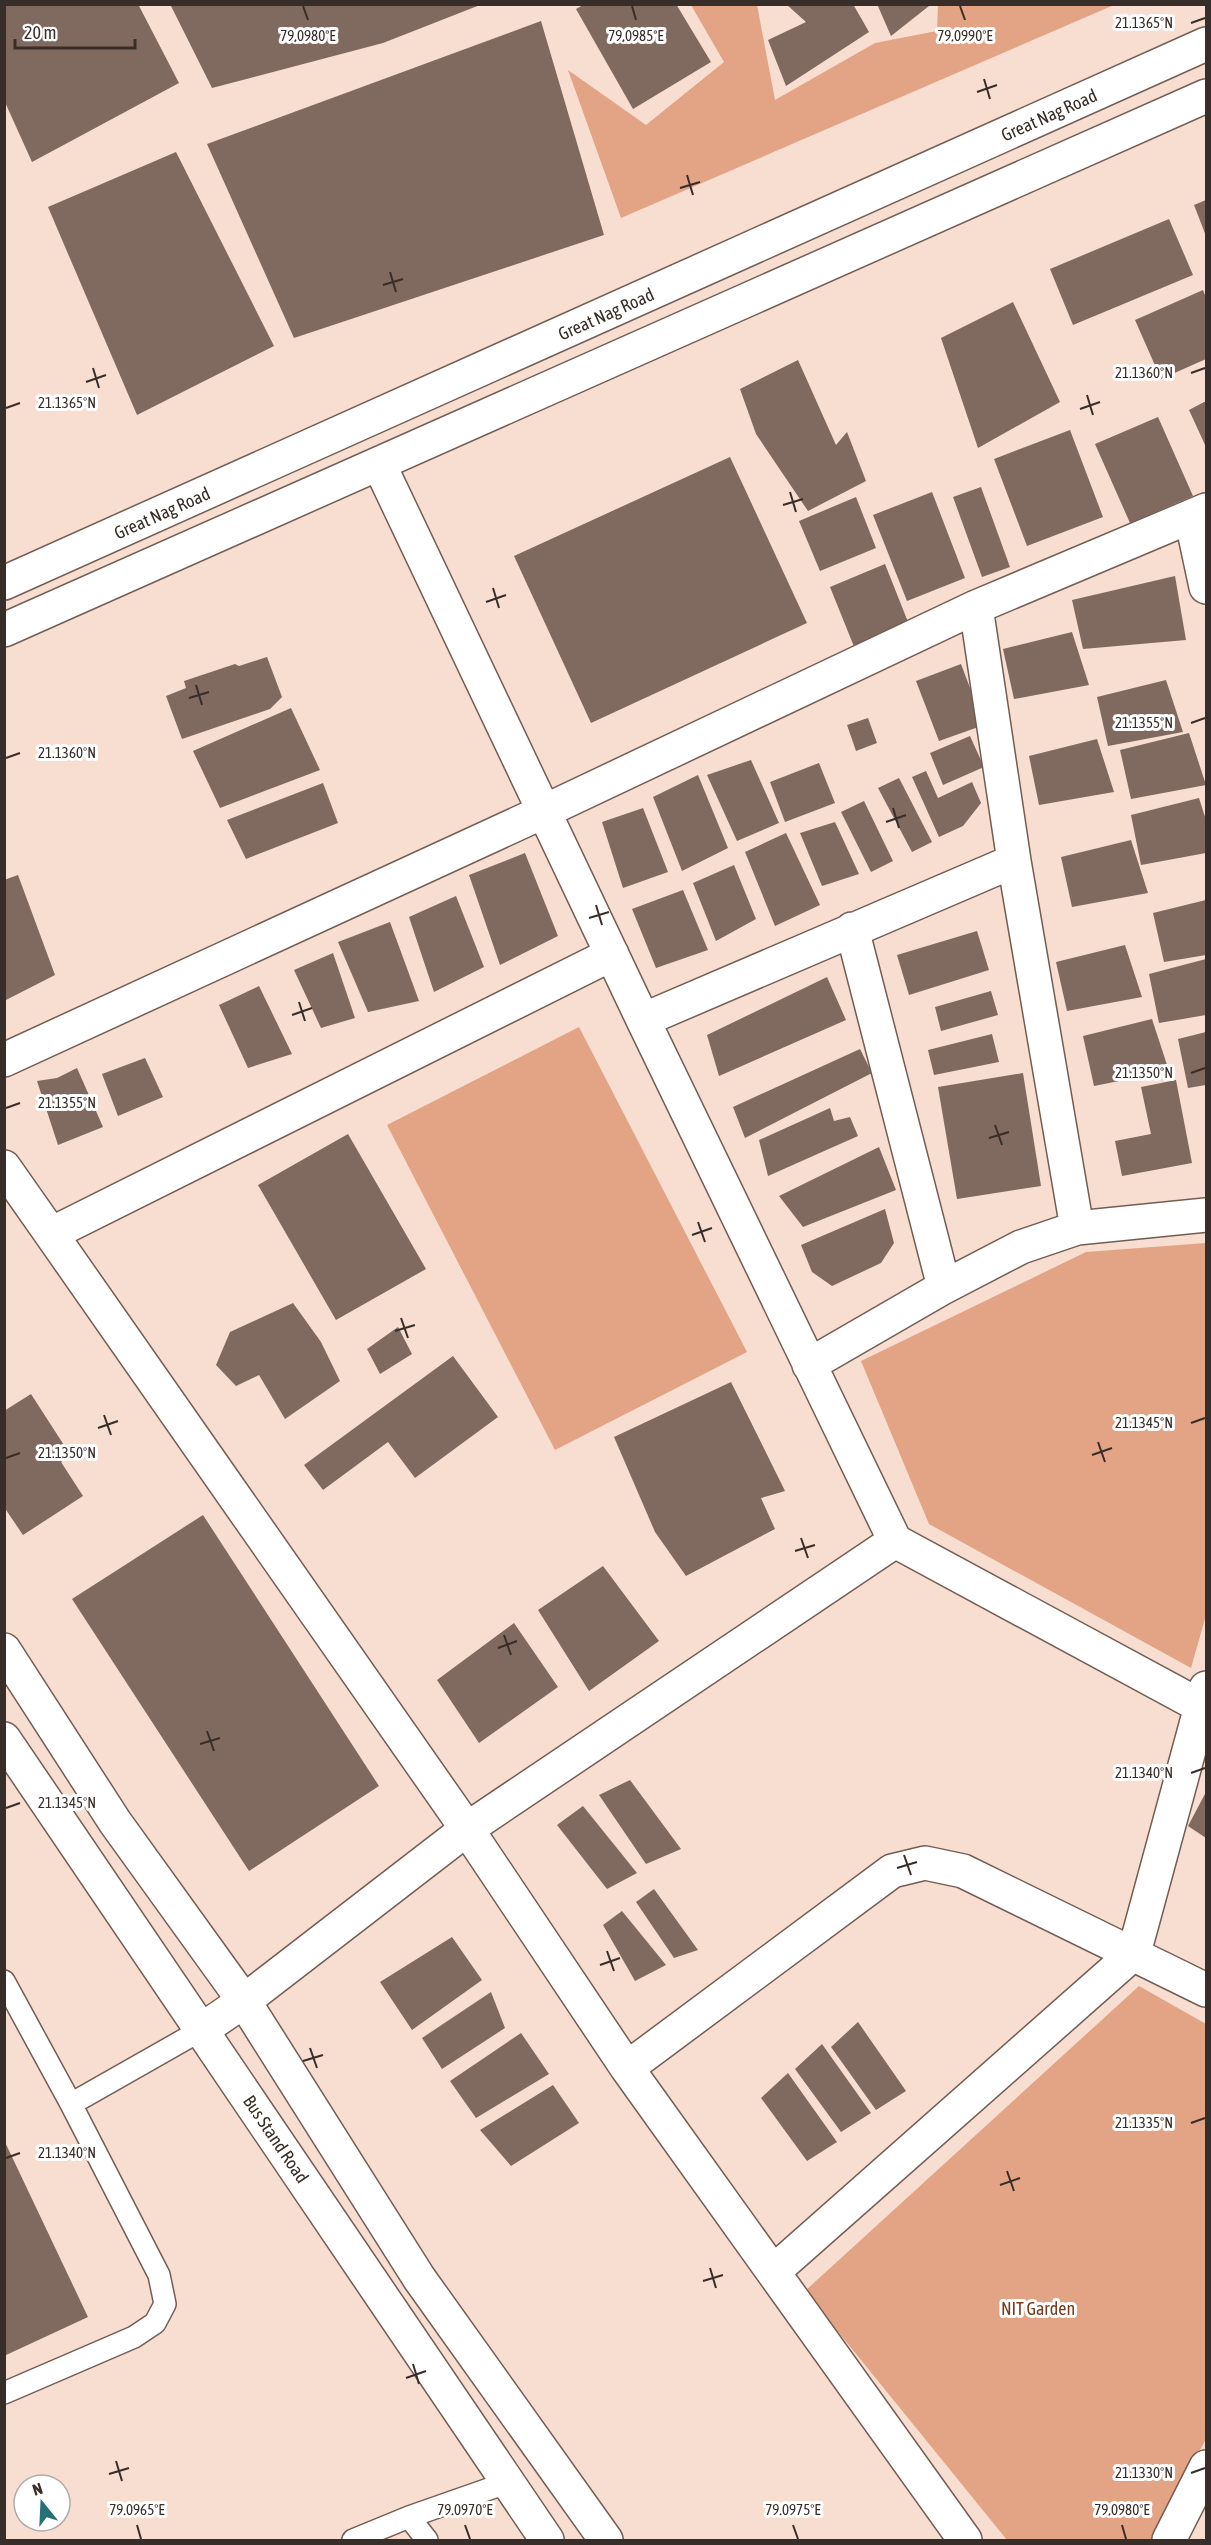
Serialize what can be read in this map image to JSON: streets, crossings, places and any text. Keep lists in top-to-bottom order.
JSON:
{
  "streets": {
    "street": ["Great Nag Road", "Bus Stand Road"]
  },
  "parks": ["NIT Garden"],
  "scale_bar": "20 m",
  "north": "top",
  "coordinates": [
    "21.1365°N",
    "79.0980°E",
    "79.0985°E",
    "79.0990°E",
    "21.1360°N",
    "21.1355°N",
    "21.1350°N",
    "21.1345°N",
    "21.1340°N",
    "21.1335°N",
    "21.1330°N",
    "79.0965°E",
    "79.0970°E",
    "79.0975°E"
  ]
}
